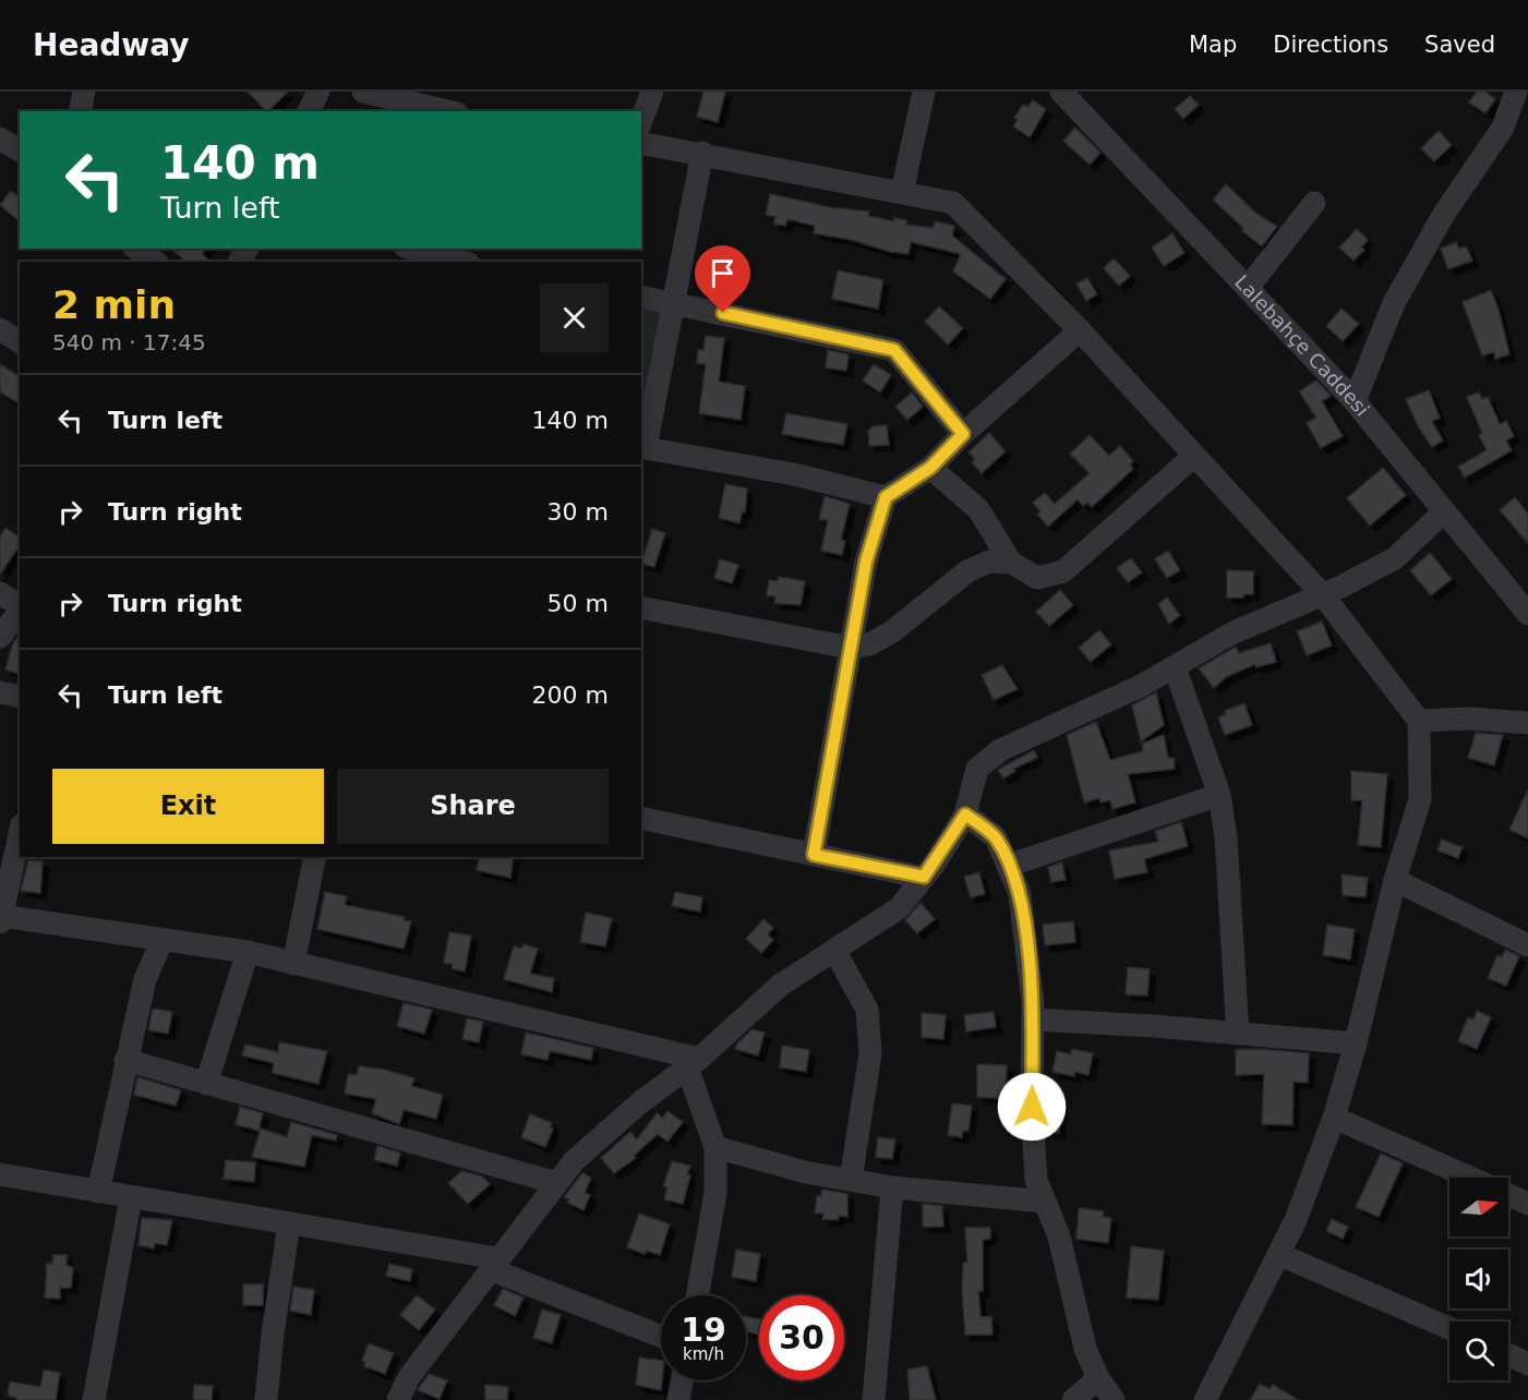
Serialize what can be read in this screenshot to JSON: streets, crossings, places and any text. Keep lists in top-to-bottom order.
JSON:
{
  "streets": {
    "street": ["Lalebahçe Caddesi"]
  },
  "north": "right",
  "page": {
    "header": "Headway",
    "nav": ["Map", "Directions", "Saved"],
    "turn": ["140 m", "Turn left"],
    "heading": ["2 min", "540 m · 17:45"],
    "list": [
      {
        "name": "Turn left",
        "value": "140 m"
      },
      {
        "name": "Turn right",
        "value": "30 m"
      },
      {
        "name": "Turn right",
        "value": "50 m"
      },
      {
        "name": "Turn left",
        "value": "200 m"
      }
    ],
    "buttons": ["Exit", "Share"],
    "speed": "19 km/h",
    "limit": "30"
  }
}
